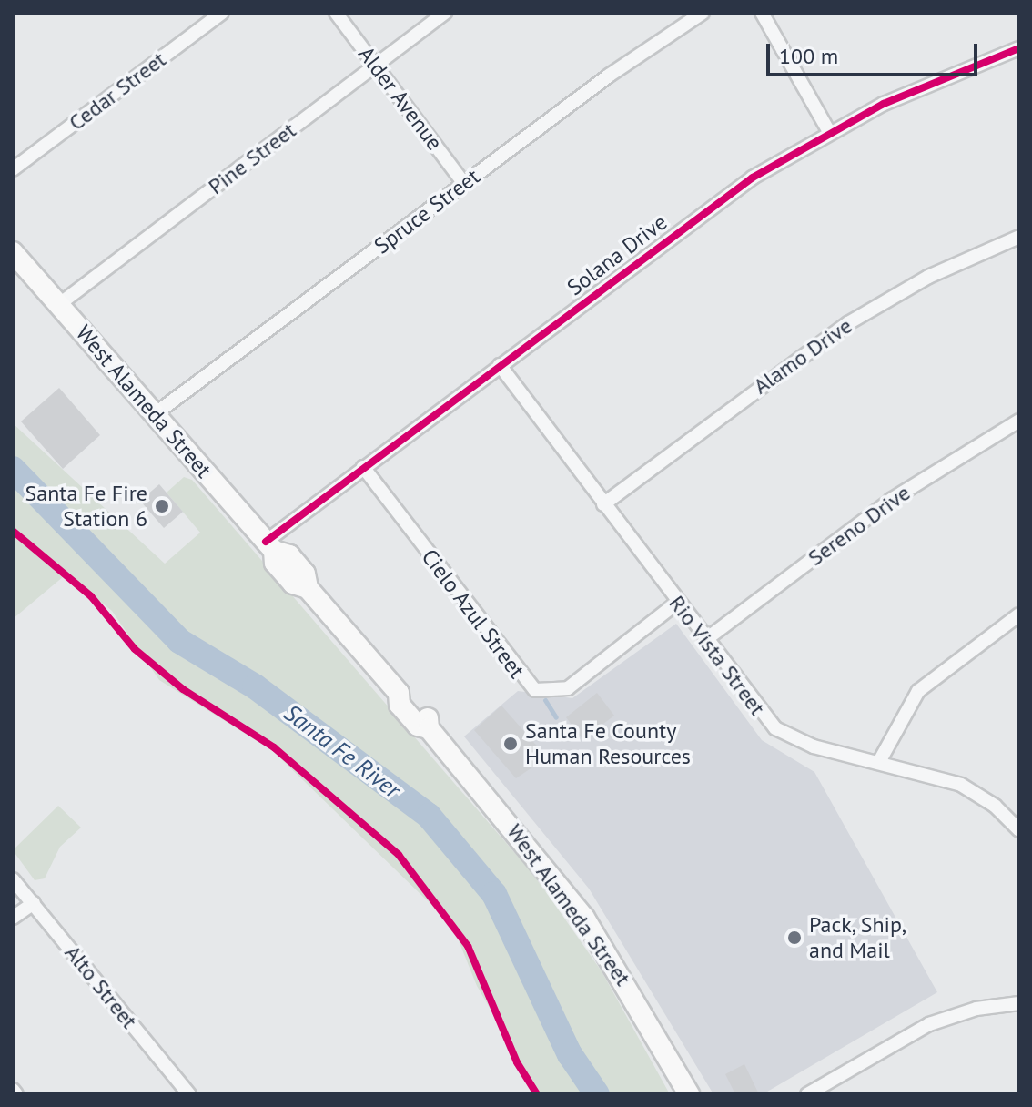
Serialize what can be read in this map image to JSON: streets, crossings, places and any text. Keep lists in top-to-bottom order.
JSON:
{
  "streets": {
    "street": [
      "Cedar Street",
      "Alder Avenue",
      "Pine Street",
      "Spruce Street",
      "Solana Drive",
      "Alamo Drive",
      "West Alameda Street",
      "Sereno Drive",
      "Cielo Azul Street",
      "Rio Vista Street",
      "Alto Street"
    ]
  },
  "crossings": [
    ["Alder Avenue", "Pine Street"],
    ["Alder Avenue", "Spruce Street"],
    ["Pine Street", "West Alameda Street"],
    ["Spruce Street", "West Alameda Street"],
    ["Solana Drive", "West Alameda Street"],
    ["Solana Drive", "Cielo Azul Street"],
    ["Solana Drive", "Rio Vista Street"],
    ["Alamo Drive", "Rio Vista Street"],
    ["Sereno Drive", "Rio Vista Street"],
    ["Cielo Azul Street", "Rio Vista Street"]
  ],
  "water": ["Santa Fe River"],
  "places": ["Santa Fe Fire Station 6", "Santa Fe County Human Resources", "Pack, Ship, and Mail"],
  "scale_bar": "100 m"
}
